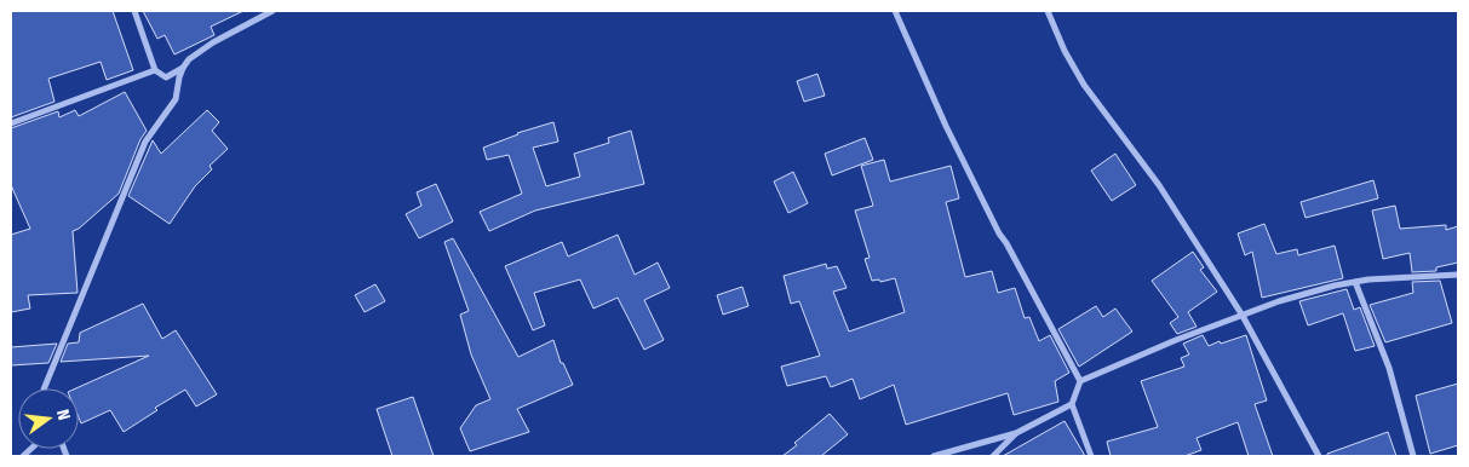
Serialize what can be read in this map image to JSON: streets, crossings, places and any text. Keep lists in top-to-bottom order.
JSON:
{
  "north": "right"
}
